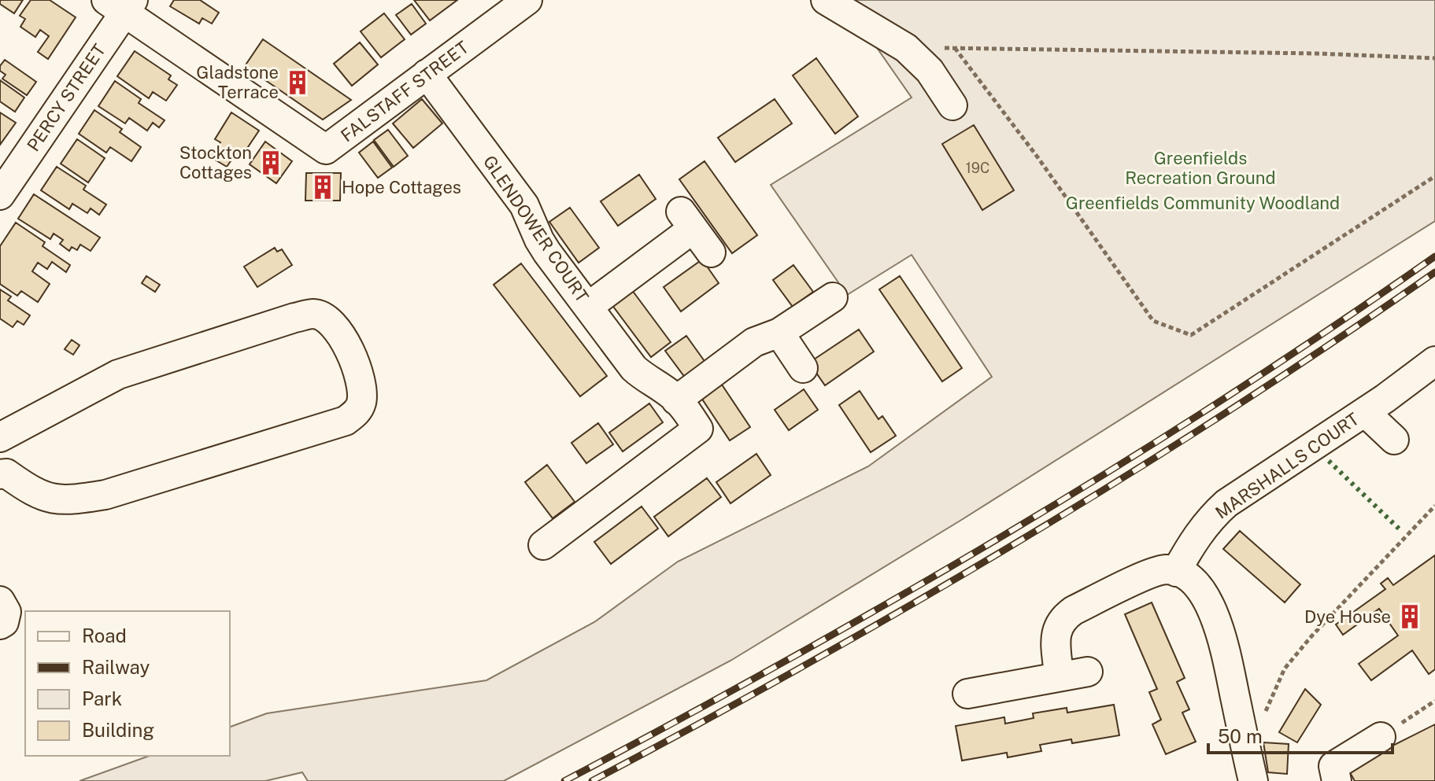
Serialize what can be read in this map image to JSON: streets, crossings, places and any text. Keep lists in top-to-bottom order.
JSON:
{
  "streets": {
    "street": [
      "FALSTAFF STREET",
      "PERCY STREET",
      "GLENDOWER COURT",
      "MARSHALLS COURT"
    ]
  },
  "crossings": [
    ["FALSTAFF STREET", "PERCY STREET"],
    ["FALSTAFF STREET", "GLENDOWER COURT"]
  ],
  "parks": ["Greenfields Recreation Ground", "Greenfields Community Woodland"],
  "places": {
    "building": [
      "Gladstone Terrace",
      "Stockton Cottages",
      "Hope Cottages",
      "Dye House"
    ]
  },
  "house_numbers": ["19C"],
  "legend": [
    "Road",
    "Railway",
    "Park",
    "Building"
  ],
  "scale_bar": "50 m"
}
